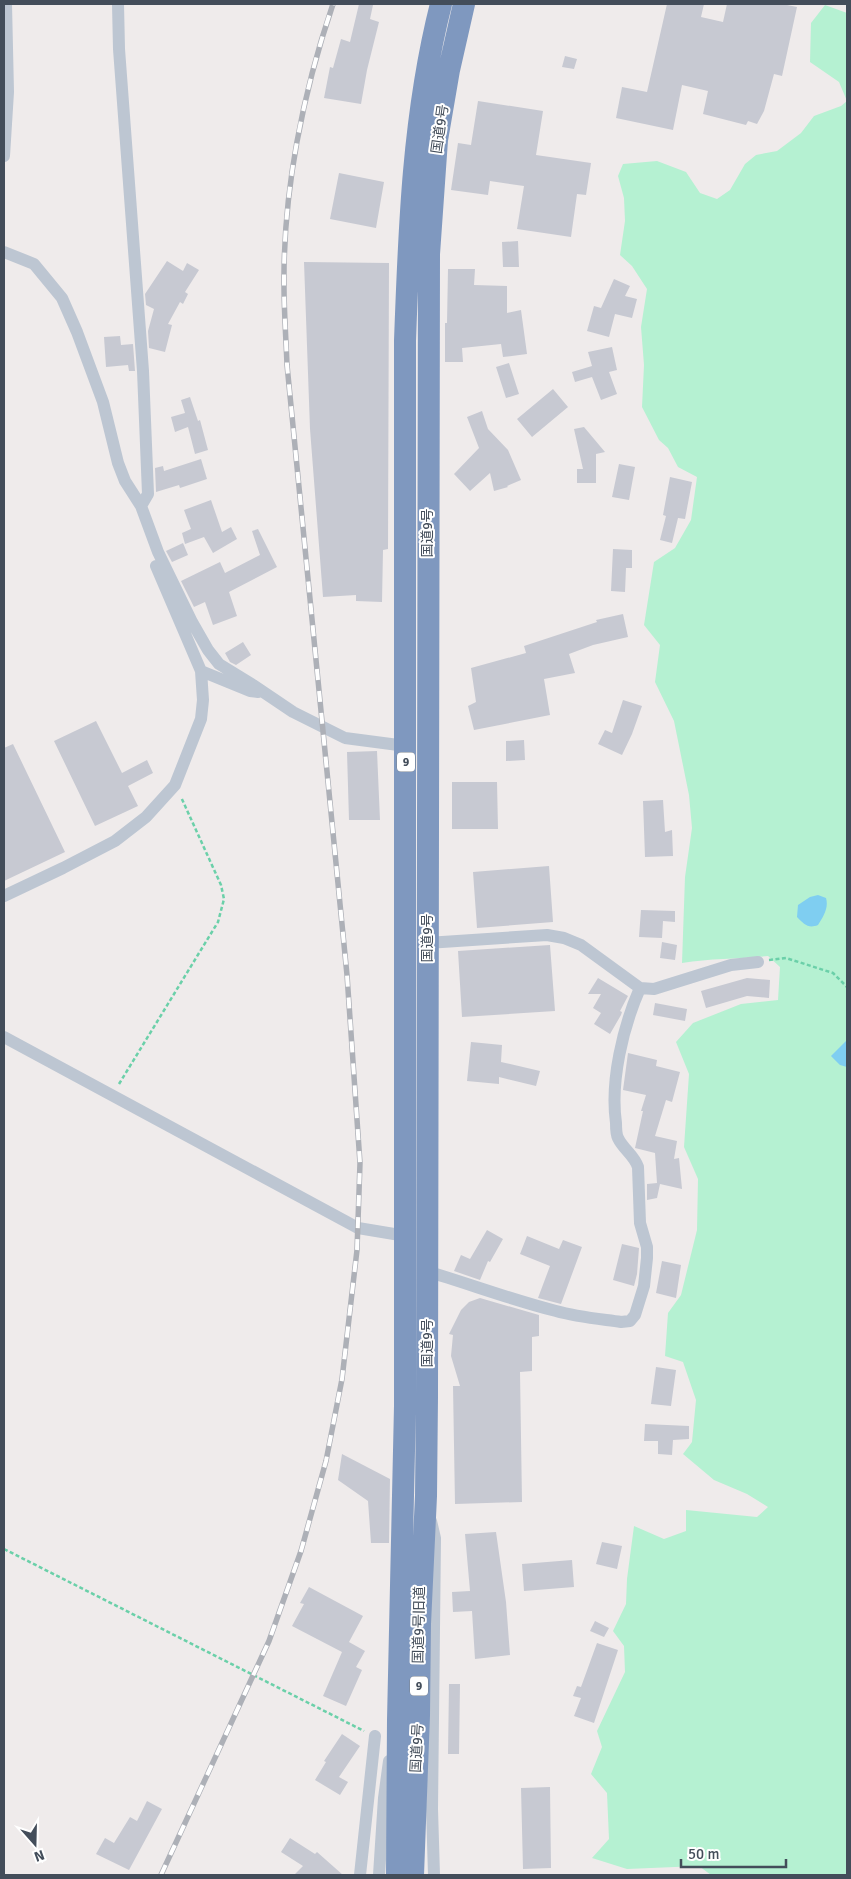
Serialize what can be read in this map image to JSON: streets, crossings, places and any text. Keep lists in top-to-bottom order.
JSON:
{
  "streets": {
    "highway": ["国道9号", "9"],
    "street": ["国道9号旧道"]
  },
  "crossings": [
    ["国道9号", "国道9号旧道"]
  ],
  "scale_bar": "50 m",
  "north": "bottom"
}
